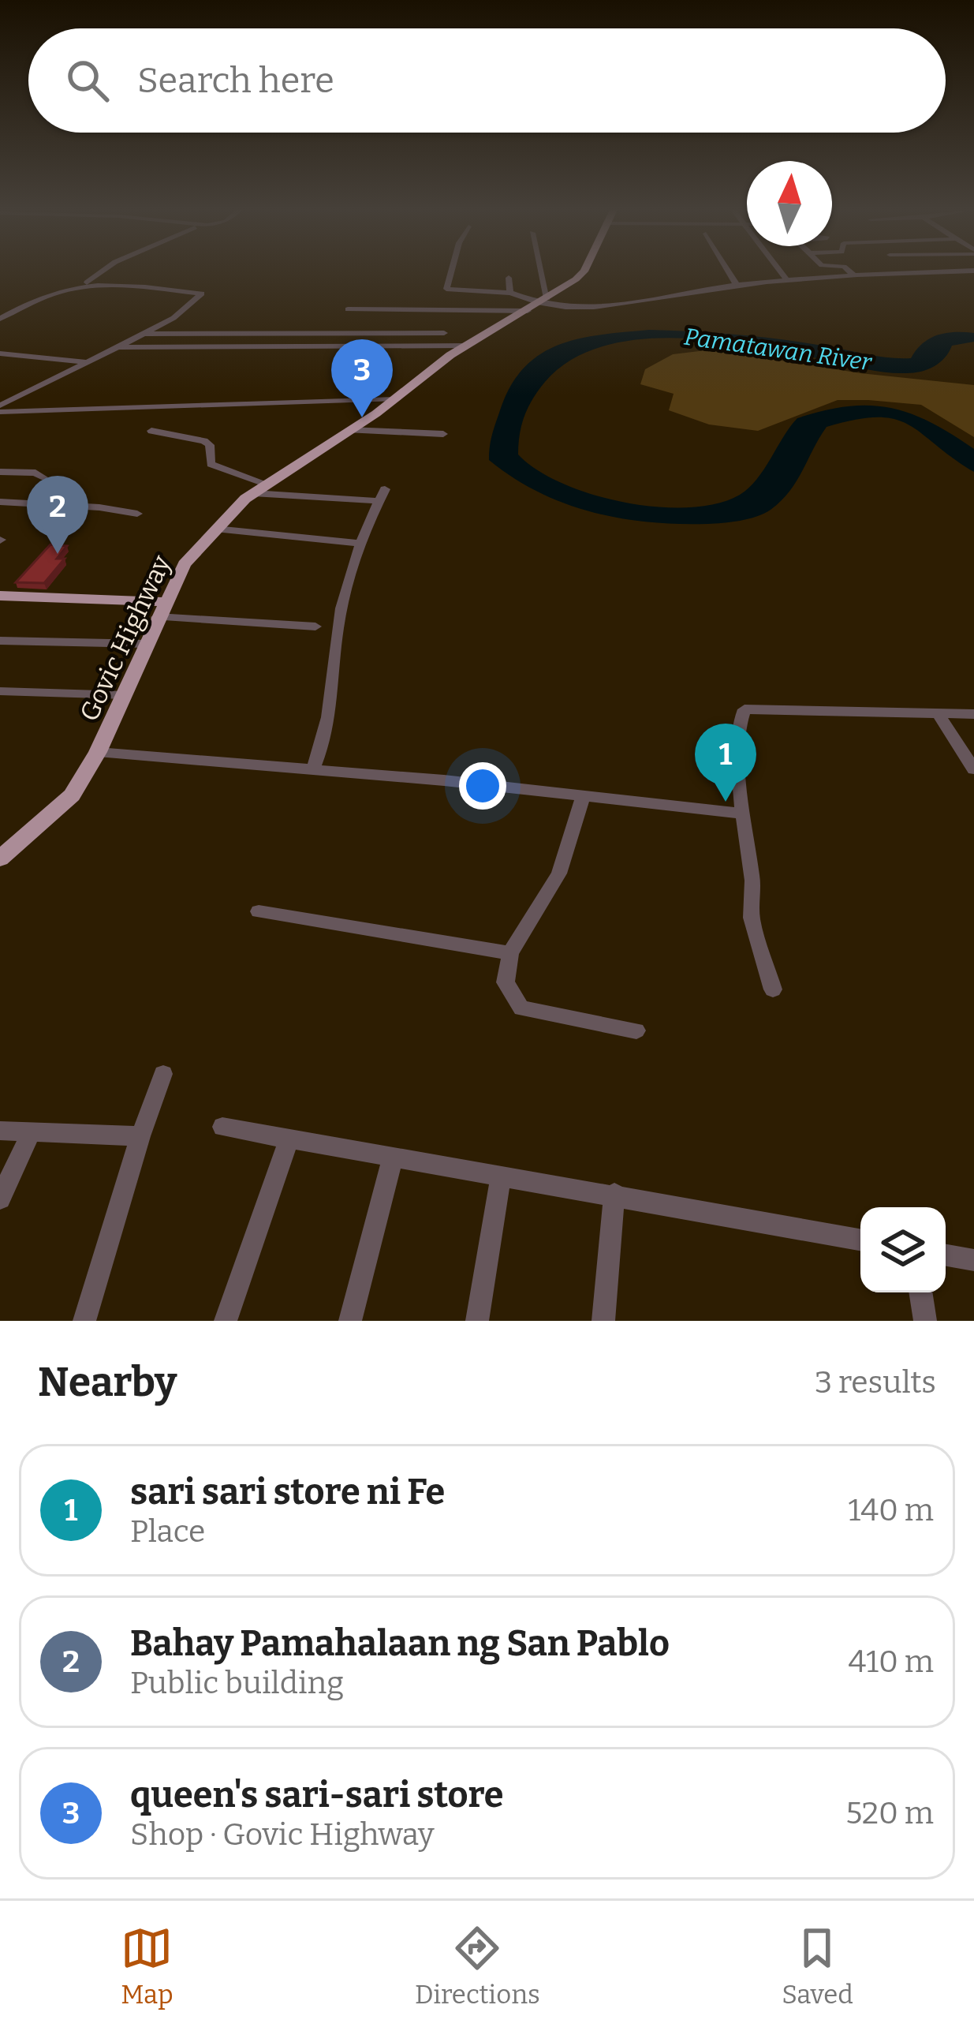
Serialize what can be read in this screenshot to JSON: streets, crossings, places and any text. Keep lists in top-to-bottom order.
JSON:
{
  "streets": {
    "main road": ["Govic Highway"]
  },
  "water": ["Pamatawan River"],
  "north": "top",
  "page": {
    "search": "Search here",
    "pins": ["3", "2", "1"],
    "heading": ["Nearby", "3 results"],
    "list": [
      {
        "mark": "1",
        "name": "sari sari store ni Fe",
        "note": "Place",
        "value": "140 m"
      },
      {
        "mark": "2",
        "name": "Bahay Pamahalaan ng San Pablo",
        "note": "Public building",
        "value": "410 m"
      },
      {
        "mark": "3",
        "name": "queen's sari-sari store",
        "note": "Shop · Govic Highway",
        "value": "520 m"
      }
    ],
    "nav": ["Map", "Directions", "Saved"]
  }
}
